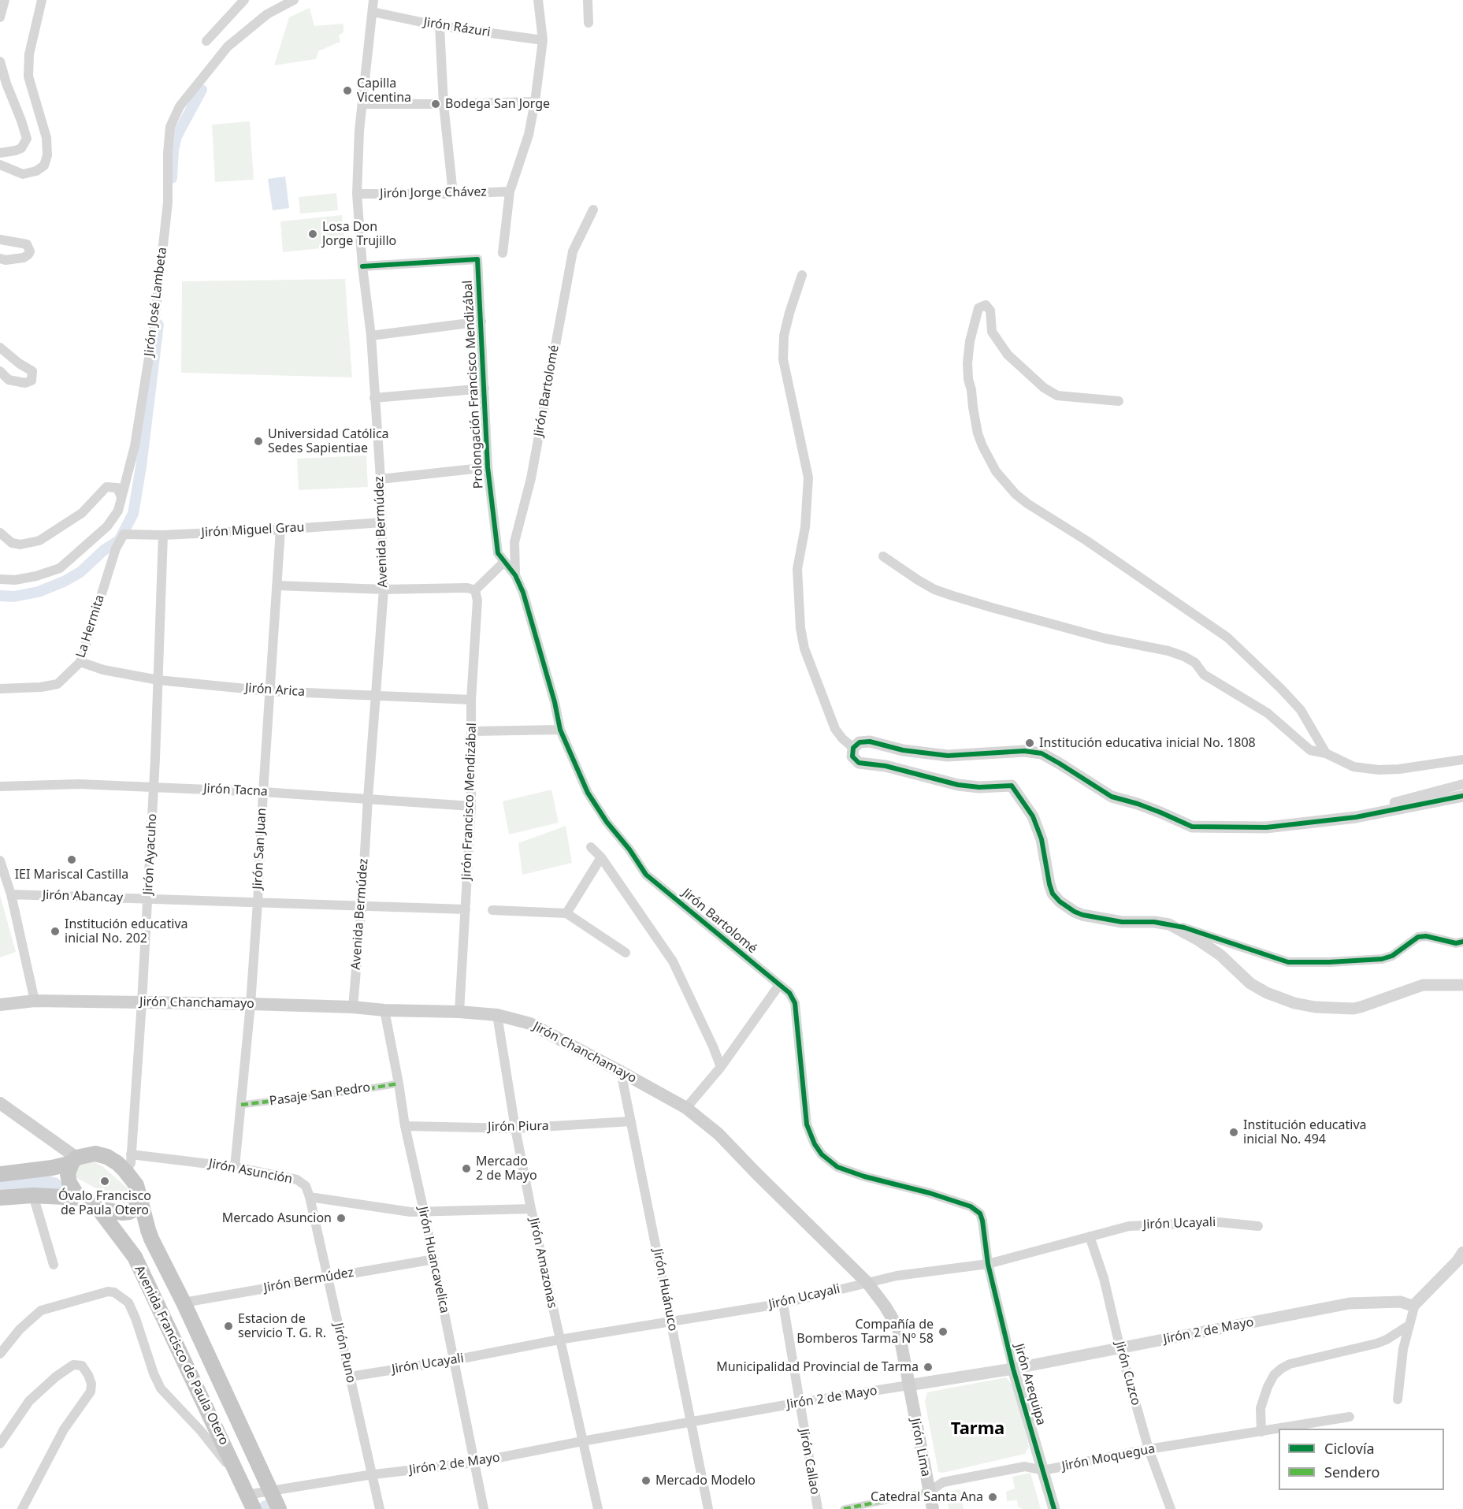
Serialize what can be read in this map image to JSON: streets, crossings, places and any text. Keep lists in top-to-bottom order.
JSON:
{
  "streets": {
    "highway": ["Avenida Francisco de Paula Otero"],
    "main road": ["Jirón Chanchamayo", "Jirón Lima"],
    "street": [
      "Jirón Rázuri",
      "Jirón Jorge Chávez",
      "Jirón José Lambeta",
      "Prolongación Francisco Mendizábal",
      "Jirón Bartolomé",
      "Jirón Miguel Grau",
      "Avenida Bermúdez",
      "La Hermita",
      "Jirón Arica",
      "Jirón Tacna",
      "Jirón Francisco Mendizábal",
      "Jirón San Juan",
      "Jirón Ayacuho",
      "Jirón Abancay",
      "Pasaje San Pedro",
      "Jirón Piura",
      "Jirón Asunción",
      "Jirón Ucayali",
      "Jirón Huancavelica",
      "Jirón Amazonas",
      "Jirón Bermúdez",
      "Jirón Huánuco",
      "Jirón 2 de Mayo",
      "Jirón Puno",
      "Jirón Cuzco",
      "Jirón Arequipa",
      "Jirón Moquegua",
      "Jirón Callao"
    ]
  },
  "crossings": [
    ["Jirón Rázuri", "Avenida Bermúdez"],
    ["Jirón Jorge Chávez", "Avenida Bermúdez"],
    ["Prolongación Francisco Mendizábal", "Jirón Bartolomé"],
    ["Prolongación Francisco Mendizábal", "Avenida Bermúdez"],
    ["Jirón Bartolomé", "Jirón Arequipa"],
    ["Jirón Miguel Grau", "Avenida Bermúdez"],
    ["Jirón Miguel Grau", "La Hermita"],
    ["Jirón Miguel Grau", "Jirón San Juan"],
    ["Jirón Miguel Grau", "Jirón Ayacuho"],
    ["Avenida Bermúdez", "Jirón Arica"],
    ["Avenida Bermúdez", "Jirón Tacna"],
    ["Avenida Bermúdez", "Jirón Abancay"],
    ["Avenida Bermúdez", "Jirón Chanchamayo"],
    ["La Hermita", "Jirón Arica"],
    ["Jirón Arica", "Jirón Francisco Mendizábal"],
    ["Jirón Arica", "Jirón San Juan"],
    ["Jirón Arica", "Jirón Ayacuho"],
    ["Jirón Tacna", "Jirón Francisco Mendizábal"],
    ["Jirón Tacna", "Jirón San Juan"],
    ["Jirón Tacna", "Jirón Ayacuho"],
    ["Jirón Francisco Mendizábal", "Jirón Abancay"],
    ["Jirón Francisco Mendizábal", "Jirón Chanchamayo"],
    ["Jirón San Juan", "Jirón Abancay"],
    ["Jirón San Juan", "Jirón Chanchamayo"],
    ["Jirón San Juan", "Pasaje San Pedro"],
    ["Jirón San Juan", "Jirón Asunción"],
    ["Jirón Ayacuho", "Jirón Abancay"],
    ["Jirón Ayacuho", "Jirón Chanchamayo"],
    ["Jirón Ayacuho", "Jirón Asunción"],
    ["Jirón Ayacuho", "Avenida Francisco de Paula Otero"],
    ["Jirón Chanchamayo", "Jirón Ucayali"],
    ["Jirón Chanchamayo", "Jirón Huancavelica"],
    ["Jirón Chanchamayo", "Jirón Amazonas"],
    ["Jirón Chanchamayo", "Jirón Huánuco"],
    ["Jirón Chanchamayo", "Jirón 2 de Mayo"],
    ["Jirón Chanchamayo", "Jirón Lima"],
    ["Pasaje San Pedro", "Jirón Huancavelica"],
    ["Jirón Piura", "Jirón Huancavelica"],
    ["Jirón Piura", "Jirón Amazonas"],
    ["Jirón Piura", "Jirón Huánuco"],
    ["Jirón Asunción", "Jirón Puno"],
    ["Jirón Ucayali", "Jirón Huancavelica"],
    ["Jirón Ucayali", "Jirón Amazonas"],
    ["Jirón Ucayali", "Jirón Huánuco"],
    ["Jirón Ucayali", "Jirón Puno"],
    ["Jirón Ucayali", "Jirón Cuzco"],
    ["Jirón Ucayali", "Jirón Arequipa"],
    ["Jirón Ucayali", "Jirón Callao"],
    ["Jirón Huancavelica", "Jirón Bermúdez"],
    ["Jirón Huancavelica", "Jirón 2 de Mayo"],
    ["Jirón Amazonas", "Jirón 2 de Mayo"],
    ["Jirón Bermúdez", "Jirón Puno"],
    ["Jirón Bermúdez", "Avenida Francisco de Paula Otero"],
    ["Jirón Huánuco", "Jirón 2 de Mayo"],
    ["Jirón 2 de Mayo", "Jirón Puno"],
    ["Jirón 2 de Mayo", "Avenida Francisco de Paula Otero"],
    ["Jirón 2 de Mayo", "Jirón Cuzco"],
    ["Jirón 2 de Mayo", "Jirón Arequipa"],
    ["Jirón 2 de Mayo", "Jirón Lima"],
    ["Jirón 2 de Mayo", "Jirón Callao"],
    ["Jirón Cuzco", "Jirón Moquegua"],
    ["Jirón Arequipa", "Jirón Moquegua"],
    ["Jirón Lima", "Jirón Moquegua"]
  ],
  "districts": ["Tarma"],
  "places": [
    "Capilla Vicentina",
    "Bodega San Jorge",
    "Losa Don Jorge Trujillo",
    "Universidad Católica Sedes Sapientiae",
    "Institución educativa inicial No. 1808",
    "IEI Mariscal Castilla",
    "Institución educativa inicial No. 202",
    "Institución educativa inicial No. 494",
    "Mercado 2 de Mayo",
    "Óvalo Francisco de Paula Otero",
    "Mercado Asuncion",
    "Estacion de servicio T. G. R.",
    "Compañía de Bomberos Tarma Nº 58",
    "Municipalidad Provincial de Tarma",
    "Mercado Modelo",
    "Catedral Santa Ana"
  ],
  "legend": ["Ciclovía", "Sendero"]
}
